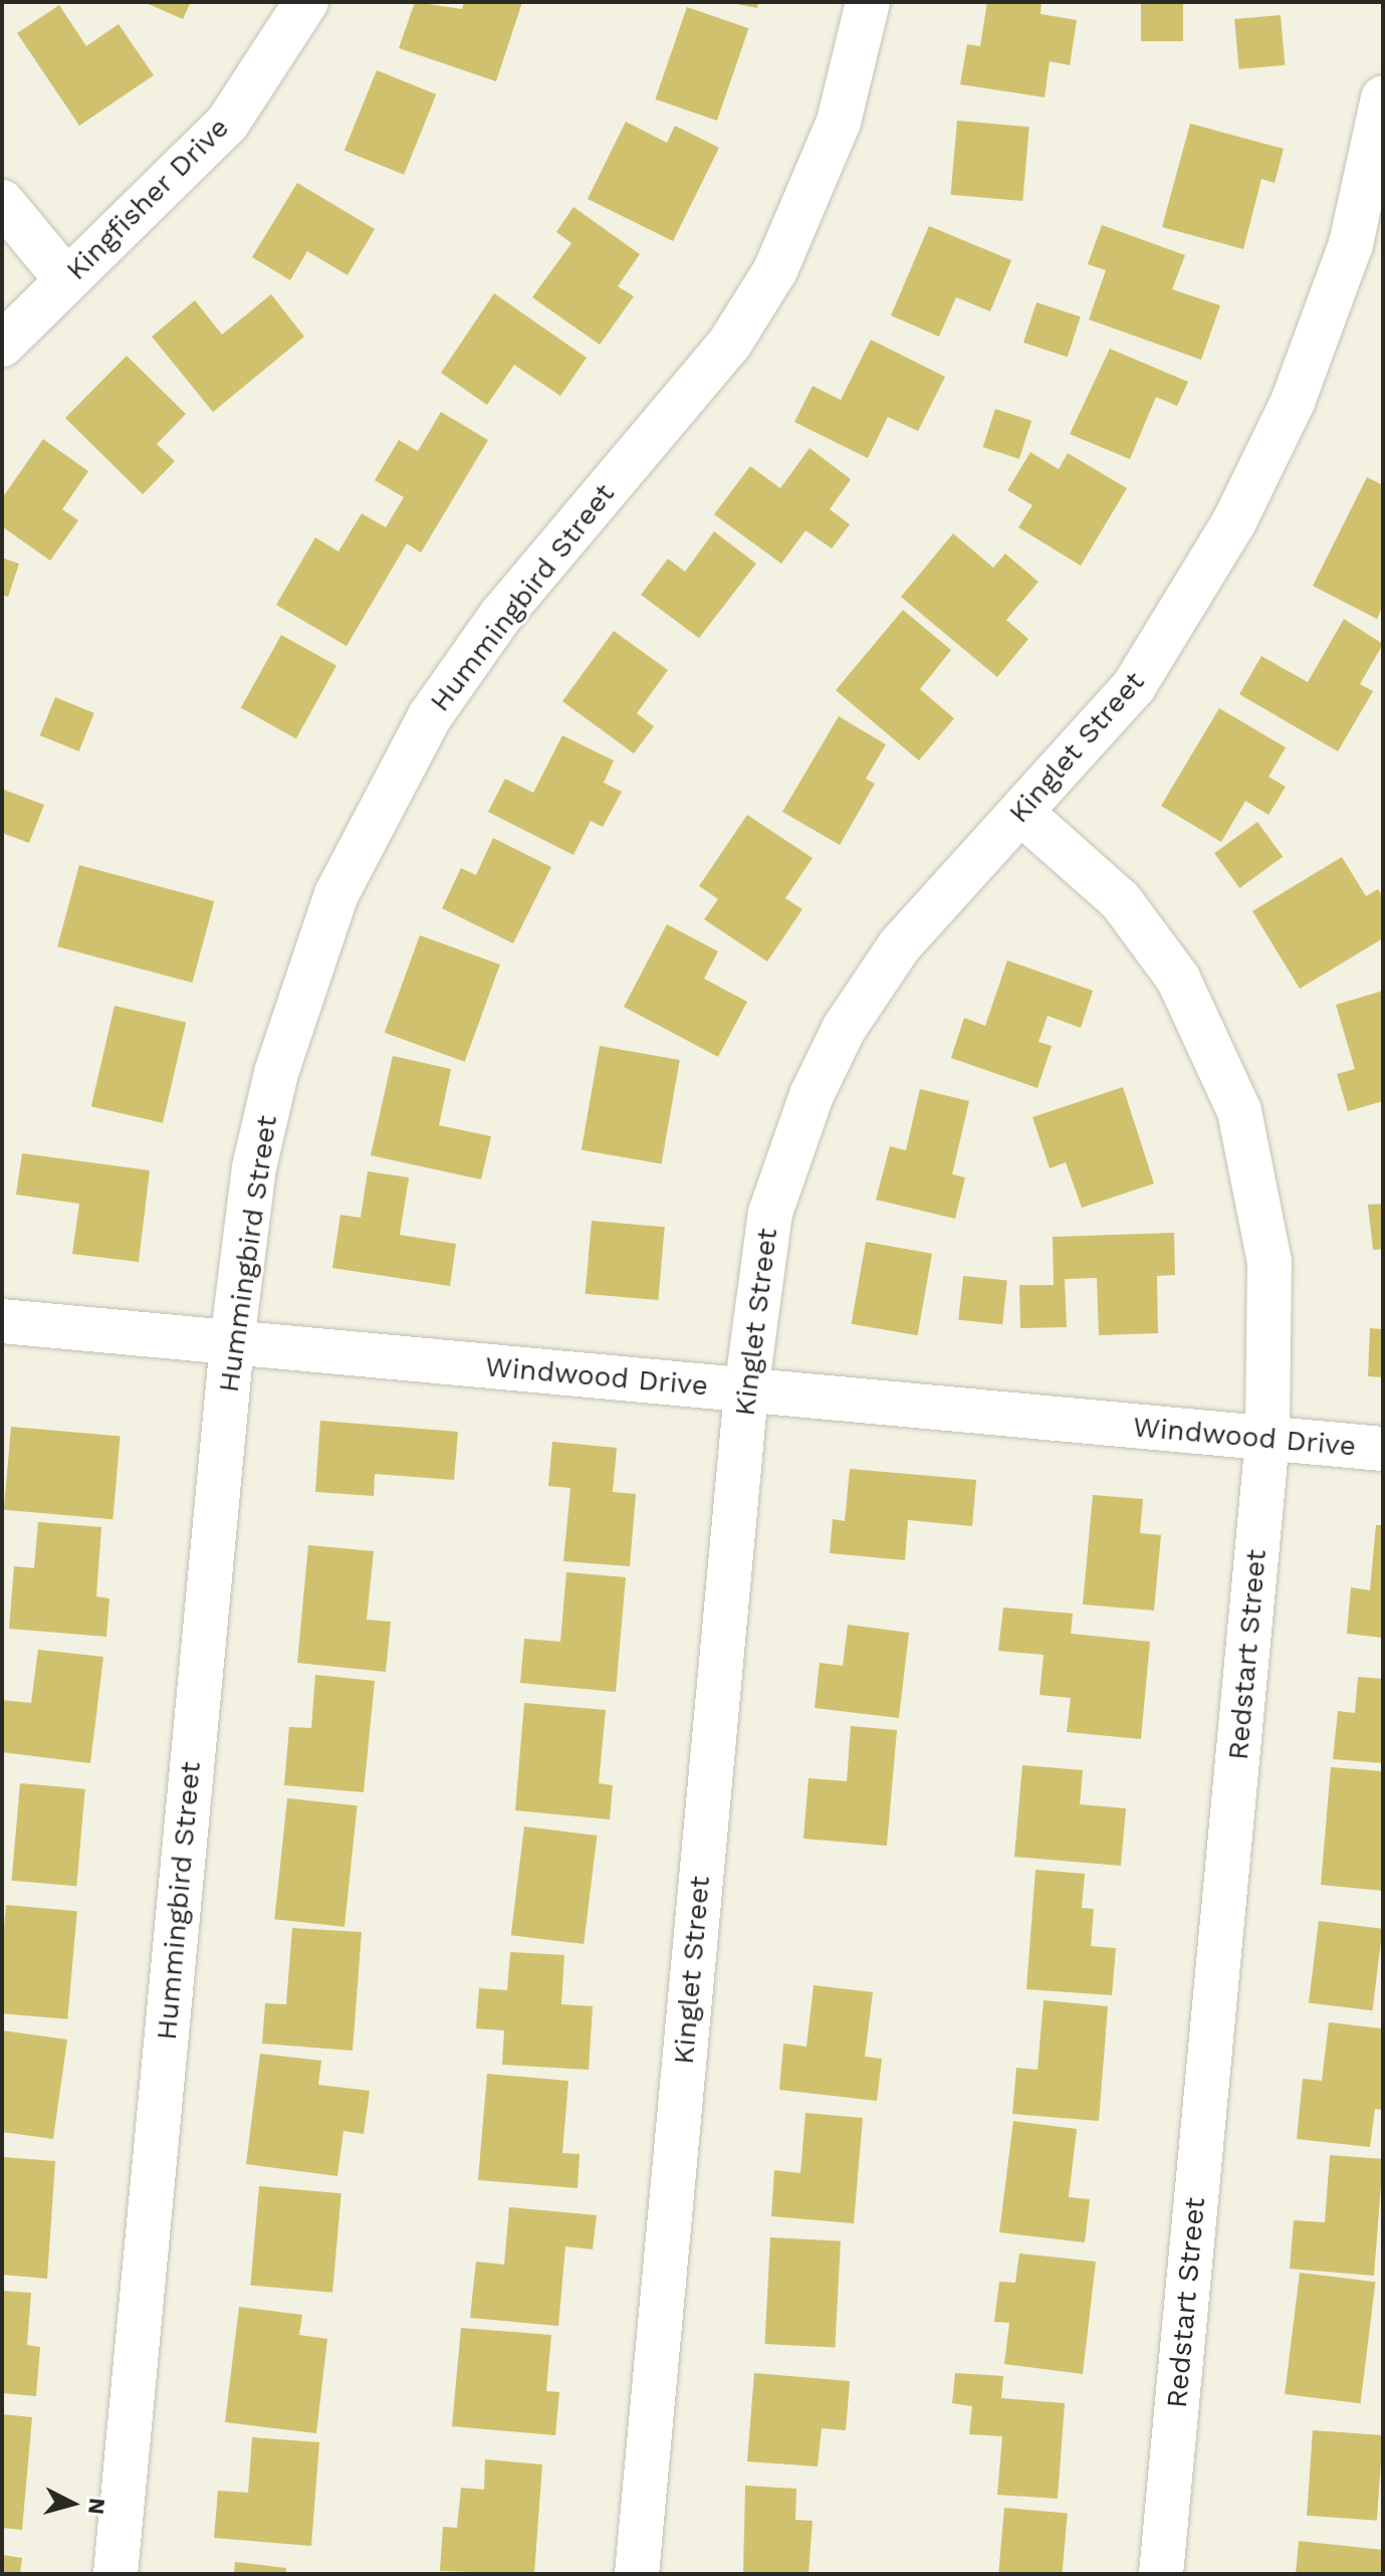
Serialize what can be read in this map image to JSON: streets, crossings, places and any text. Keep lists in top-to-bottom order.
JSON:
{
  "streets": {
    "street": [
      "Kingfisher Drive",
      "Hummingbird Street",
      "Kinglet Street",
      "Windwood Drive",
      "Redstart Street"
    ]
  },
  "crossings": [
    ["Hummingbird Street", "Windwood Drive"],
    ["Kinglet Street", "Windwood Drive"],
    ["Kinglet Street", "Redstart Street"],
    ["Windwood Drive", "Redstart Street"]
  ],
  "north": "right"
}
